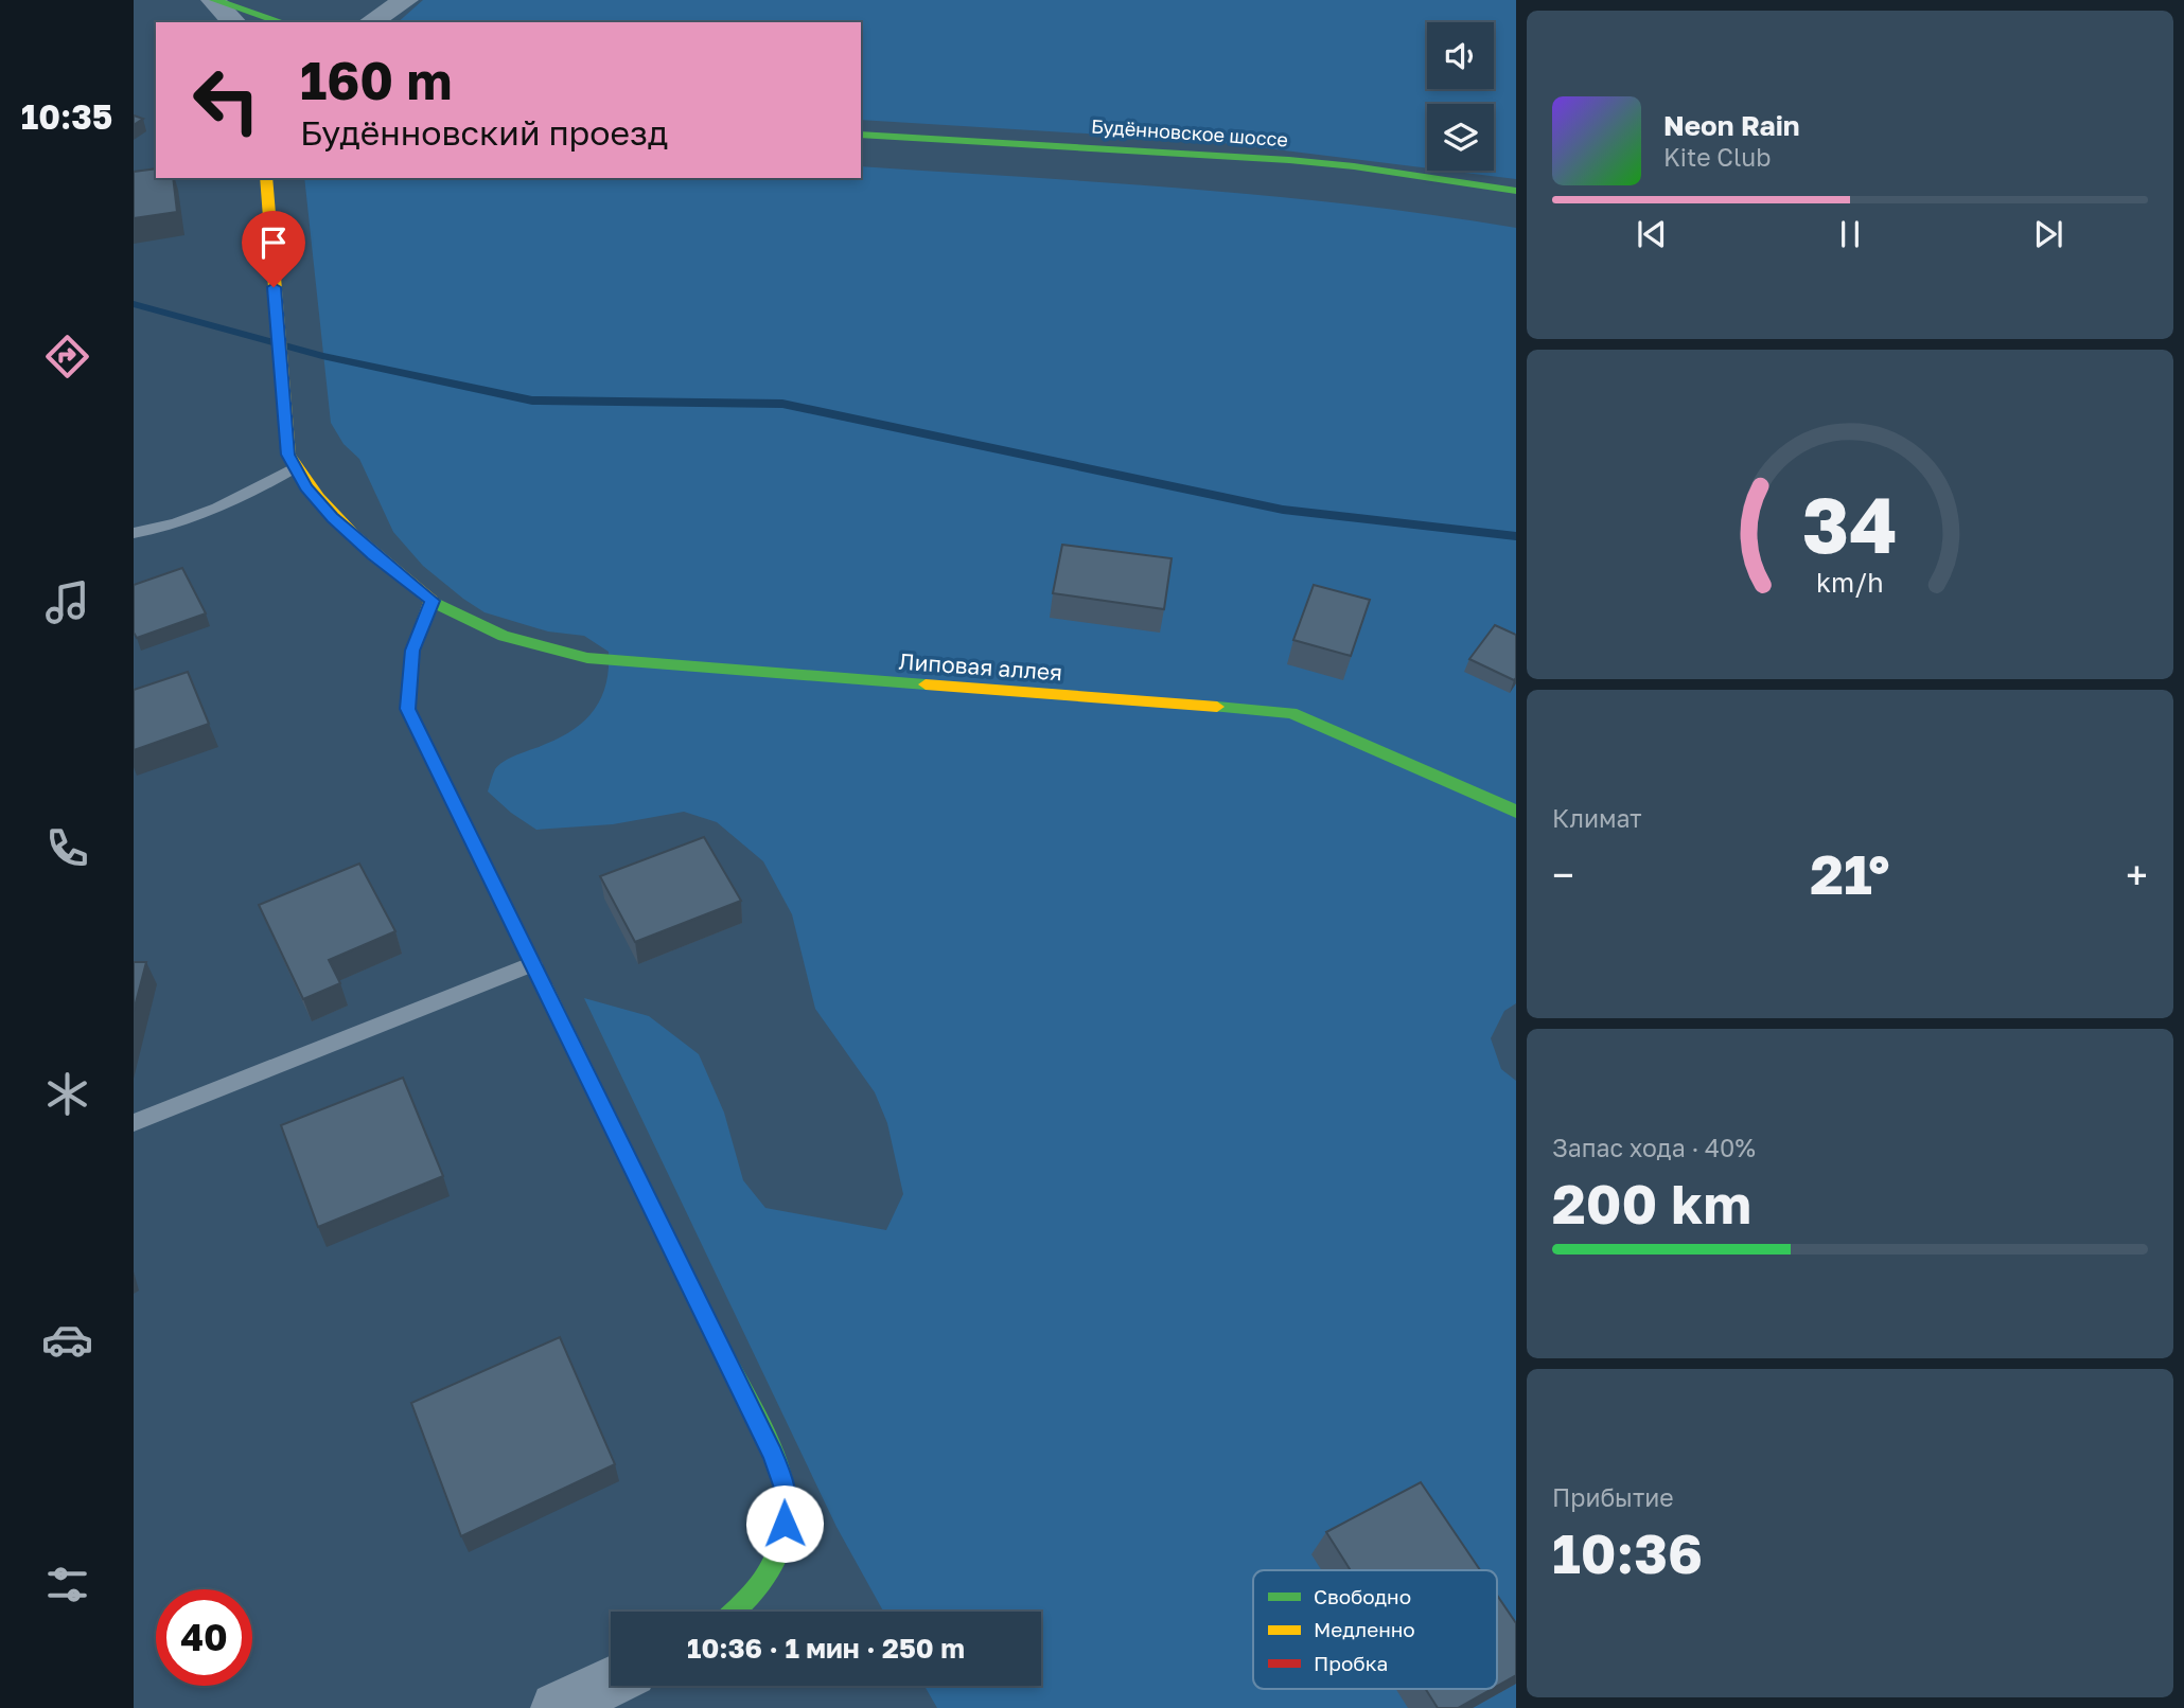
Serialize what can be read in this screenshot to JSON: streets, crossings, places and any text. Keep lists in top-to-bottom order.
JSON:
{
  "streets": {
    "street": ["Будённовское шоссе", "Липовая аллея"]
  },
  "legend": ["Свободно", "Медленно", "Пробка"],
  "page": {
    "tabs": "10:35",
    "turn": ["160 m", "Будённовский проезд"],
    "song": ["Neon Rain", "Kite Club"],
    "tile": [
      "Климат",
      ["Запас хода · 40%", "200 km"],
      ["Прибытие", "10:36"]
    ],
    "heat": ["−", "21°", "+"],
    "limit": "40",
    "trip": "10:36 · 1 мин · 250 m",
    "gauge": ["34", "km/h"]
  }
}
